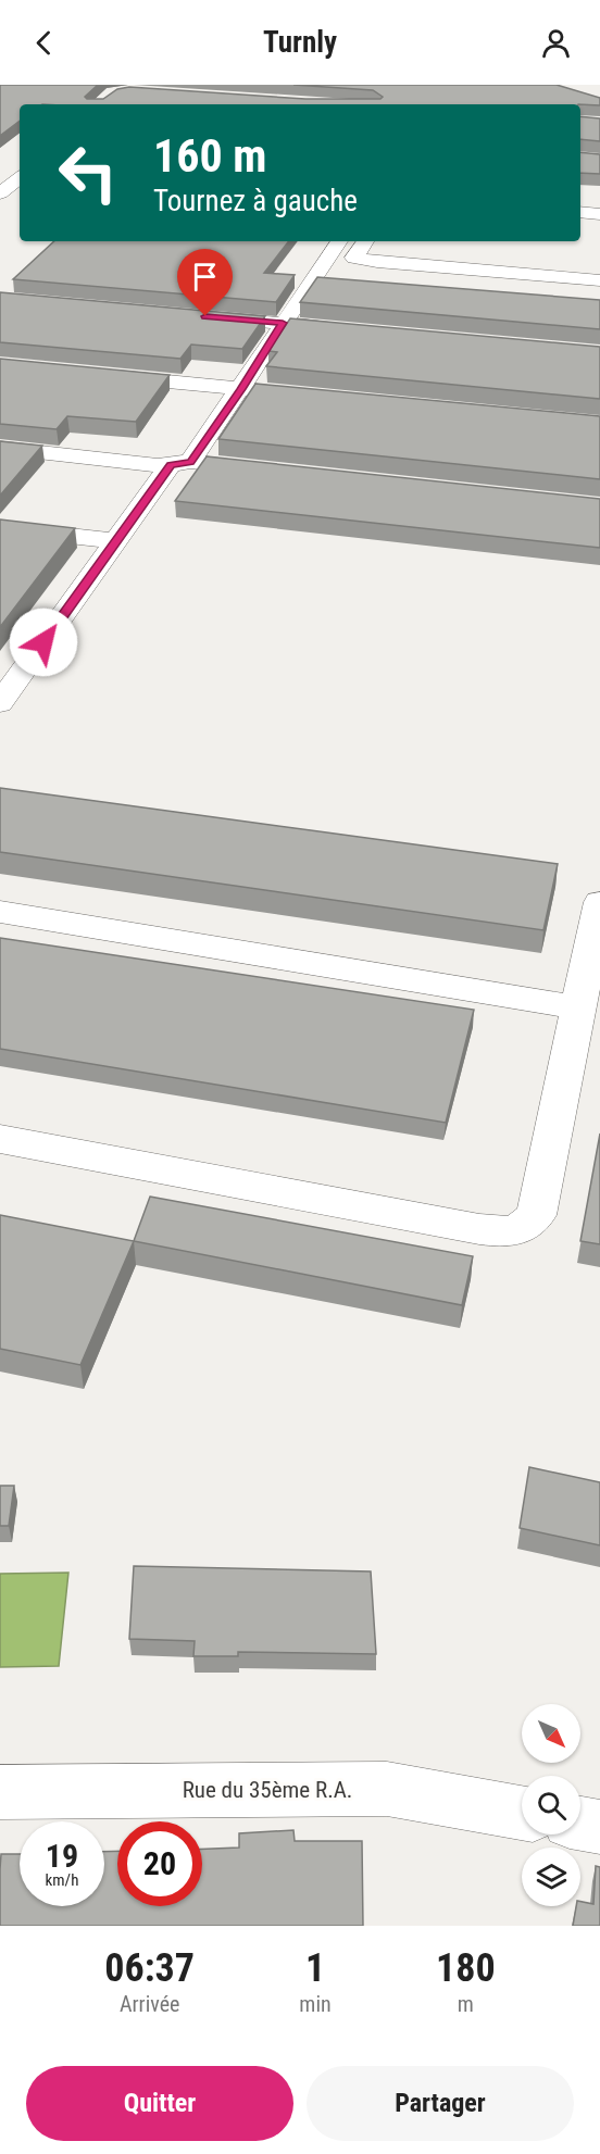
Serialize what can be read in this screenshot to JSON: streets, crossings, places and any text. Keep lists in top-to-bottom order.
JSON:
{
  "streets": {
    "street": ["Rue du 35ème R.A."]
  },
  "north": "bottom right",
  "page": {
    "header": "Turnly",
    "turn": ["160 m", "Tournez à gauche"],
    "speed": "19 km/h",
    "limit": "20",
    "eta": [
      "06:37",
      "Arrivée",
      "1",
      "min",
      "180",
      "m"
    ],
    "buttons": ["Quitter", "Partager"]
  }
}
